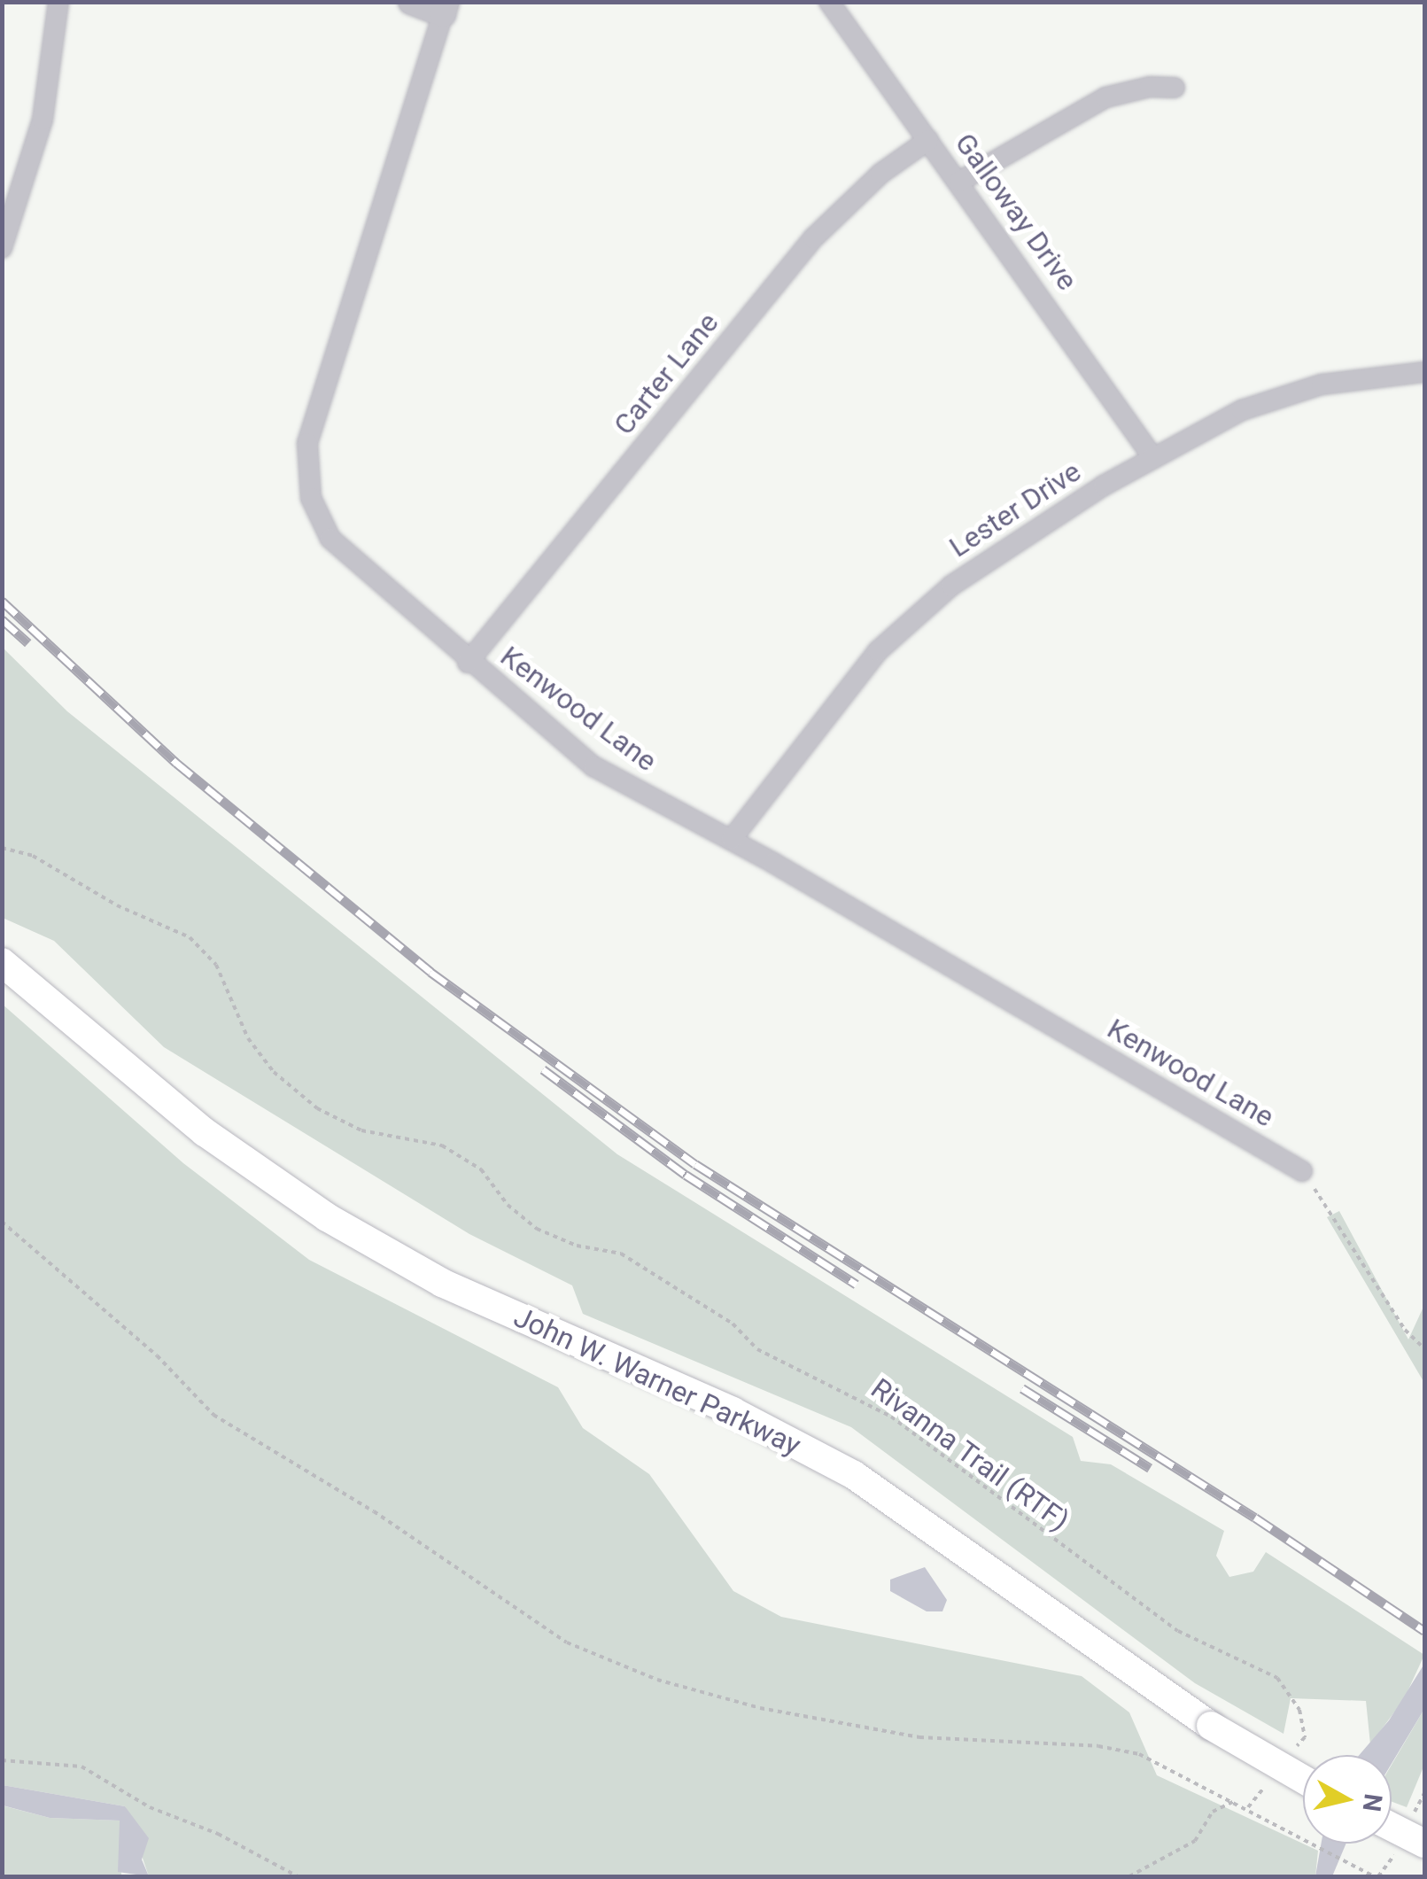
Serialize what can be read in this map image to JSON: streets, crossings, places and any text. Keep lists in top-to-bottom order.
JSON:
{
  "streets": {
    "main road": ["John W. Warner Parkway"],
    "street": [
      "Galloway Drive",
      "Carter Lane",
      "Lester Drive",
      "Kenwood Lane"
    ],
    "path": ["Rivanna Trail (RTF)"]
  },
  "crossings": [
    ["Galloway Drive", "Carter Lane"],
    ["Galloway Drive", "Lester Drive"],
    ["Carter Lane", "Kenwood Lane"],
    ["Lester Drive", "Kenwood Lane"]
  ],
  "north": "right"
}
